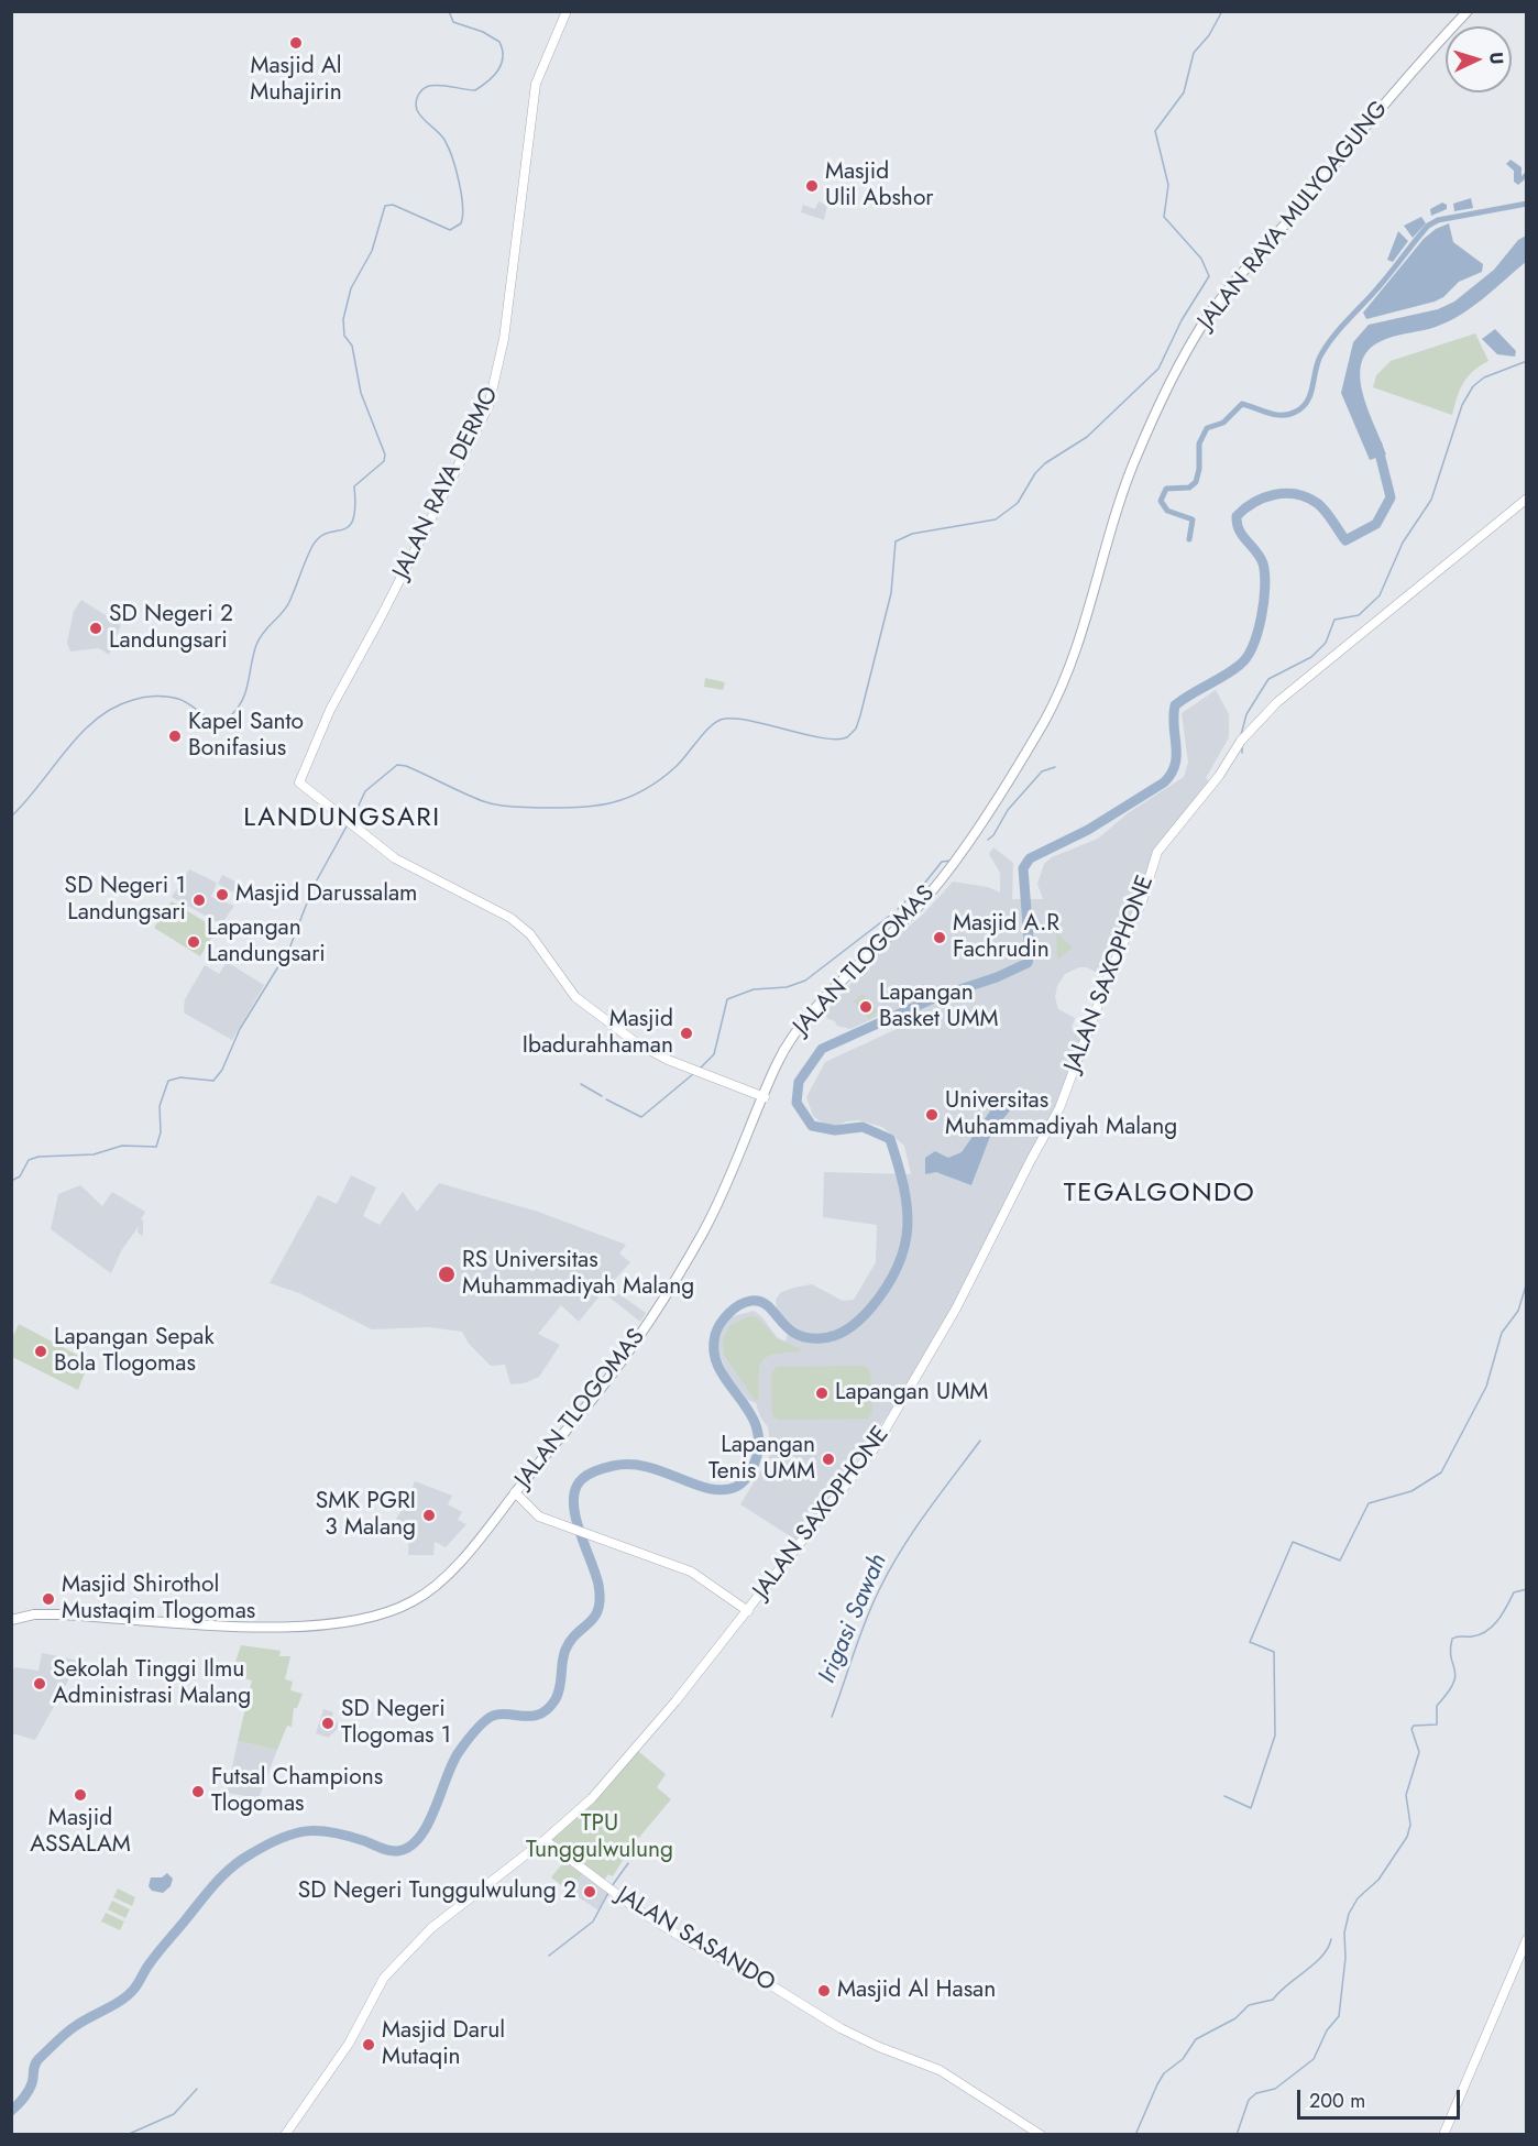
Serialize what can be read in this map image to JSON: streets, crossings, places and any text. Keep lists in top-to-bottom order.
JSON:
{
  "streets": {
    "main road": [
      "JALAN RAYA MULYOAGUNG",
      "JALAN RAYA DERMO",
      "JALAN TLOGOMAS",
      "JALAN SAXOPHONE",
      "JALAN SASANDO"
    ]
  },
  "crossings": [
    ["JALAN RAYA MULYOAGUNG", "JALAN TLOGOMAS"],
    ["JALAN RAYA DERMO", "JALAN TLOGOMAS"],
    ["JALAN SAXOPHONE", "JALAN SASANDO"]
  ],
  "districts": ["LANDUNGSARI", "TEGALGONDO"],
  "water": ["Irigasi Sawah"],
  "parks": ["TPU Tunggulwulung"],
  "places": [
    "Masjid Al Muhajirin",
    "Masjid Ulil Abshor",
    "SD Negeri 2 Landungsari",
    "Kapel Santo Bonifasius",
    "Masjid Darussalam",
    "SD Negeri 1 Landungsari",
    "Masjid A.R Fachrudin",
    "Lapangan Landungsari",
    "Lapangan Basket UMM",
    "Masjid Ibadurahhaman",
    "Universitas Muhammadiyah Malang",
    "RS Universitas Muhammadiyah Malang",
    "Lapangan Sepak Bola Tlogomas",
    "Lapangan UMM",
    "Lapangan Tenis UMM",
    "SMK PGRI 3 Malang",
    "Masjid Shirothol Mustaqim Tlogomas",
    "Sekolah Tinggi Ilmu Administrasi Malang",
    "SD Negeri Tlogomas 1",
    "Futsal Champions Tlogomas",
    "Masjid ASSALAM",
    "SD Negeri Tunggulwulung 2",
    "Masjid Al Hasan",
    "Masjid Darul Mutaqin"
  ],
  "scale_bar": "200 m",
  "north": "right"
}
